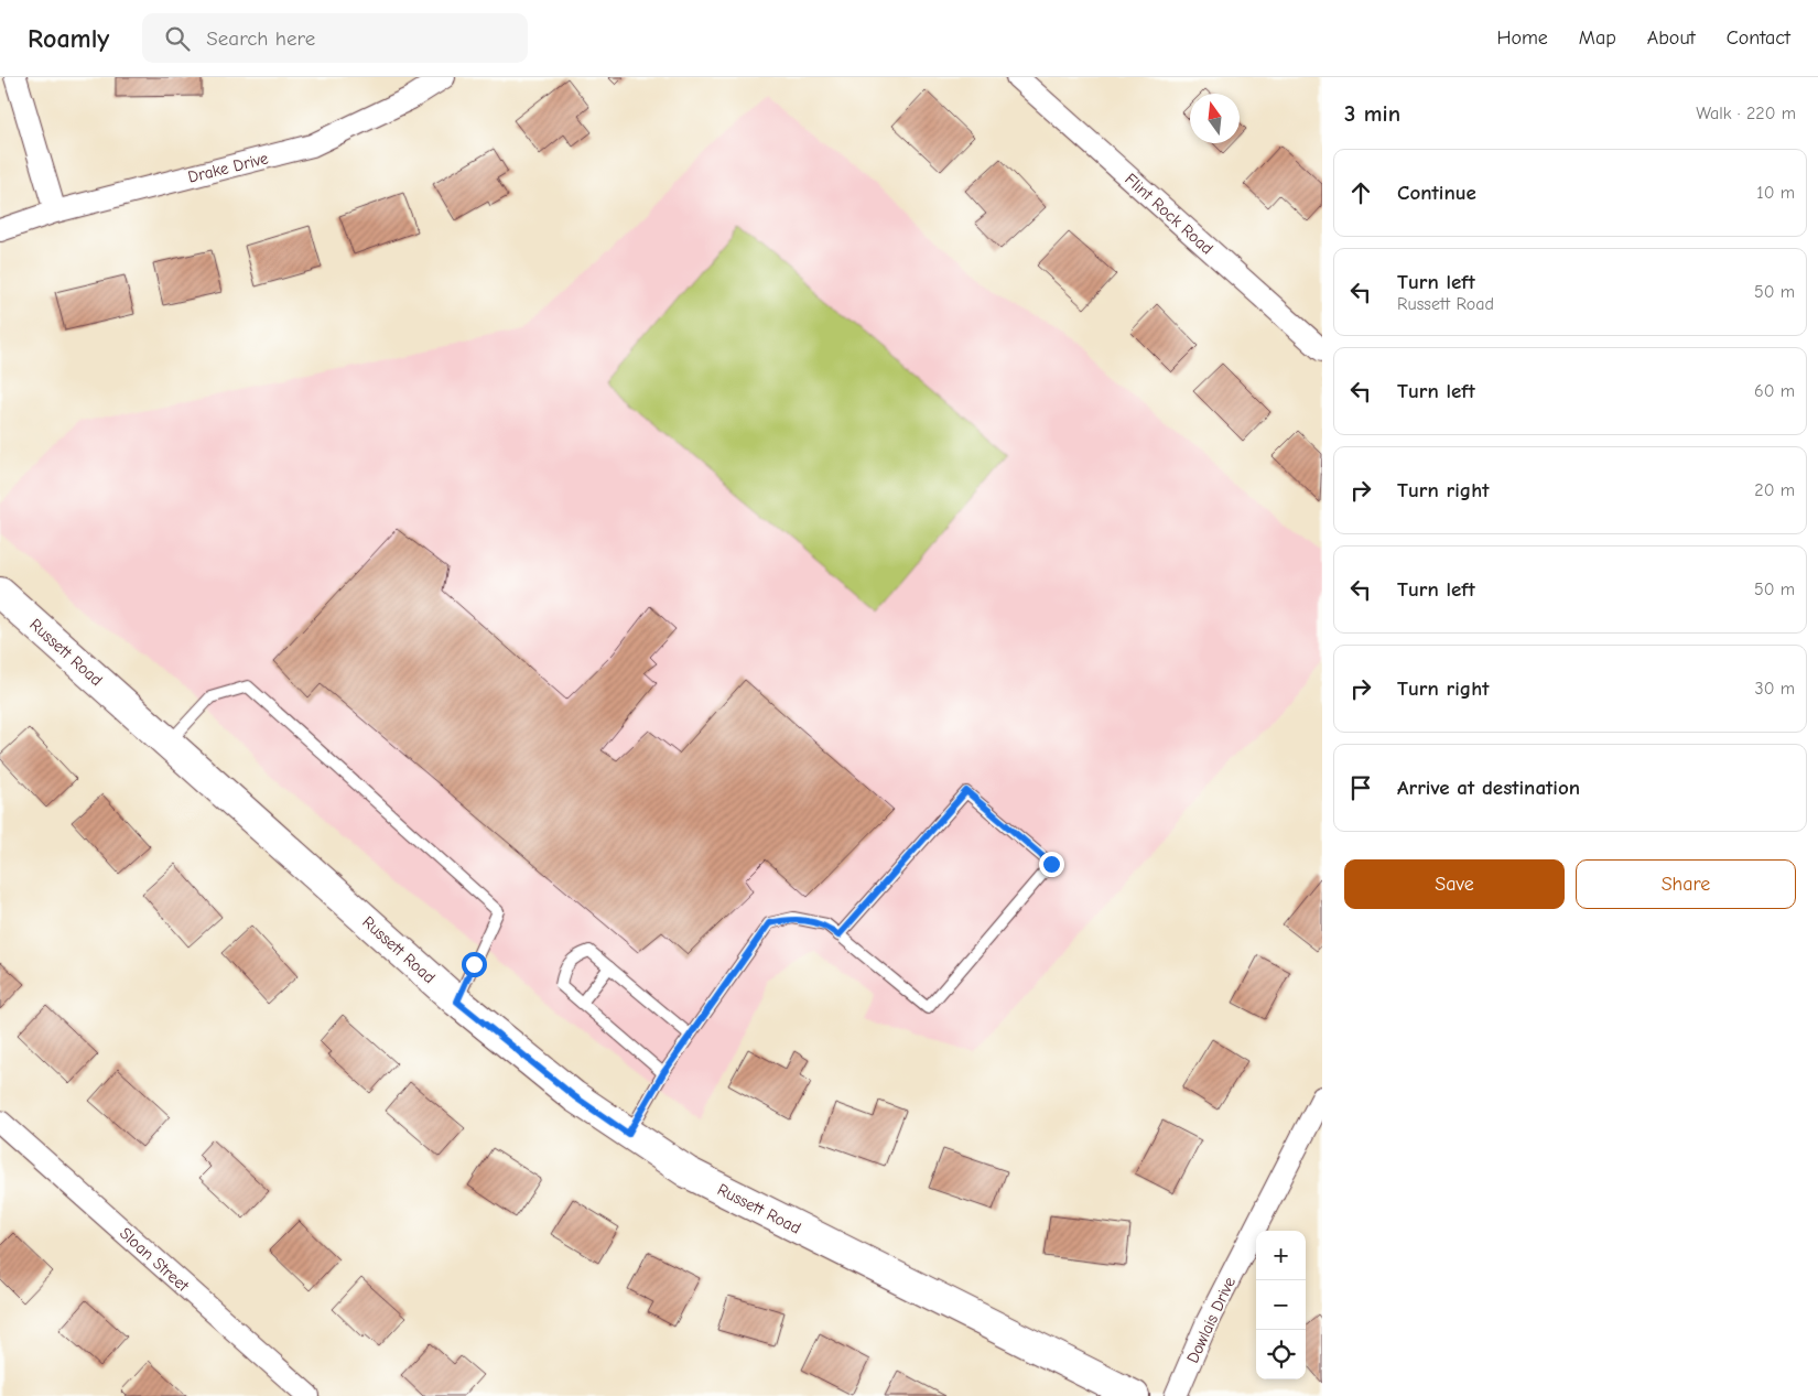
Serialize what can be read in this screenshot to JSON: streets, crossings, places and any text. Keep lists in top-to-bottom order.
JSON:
{
  "streets": {
    "street": [
      "Drake Drive",
      "Flint Rock Road",
      "Russett Road",
      "Sloan Street",
      "Dowlais Drive"
    ]
  },
  "north": "top",
  "page": {
    "header": "Roamly",
    "search": "Search here",
    "nav": [
      "Home",
      "Map",
      "About",
      "Contact"
    ],
    "heading": ["3 min", "Walk · 220 m"],
    "list": [
      ["Continue", "10 m"],
      ["Turn left", "Russett Road", "50 m"],
      ["Turn left", "60 m"],
      ["Turn right", "20 m"],
      ["Turn left", "50 m"],
      ["Turn right", "30 m"],
      "Arrive at destination"
    ],
    "buttons": ["Save", "Share"],
    "map_buttons": ["+", "−"]
  }
}
